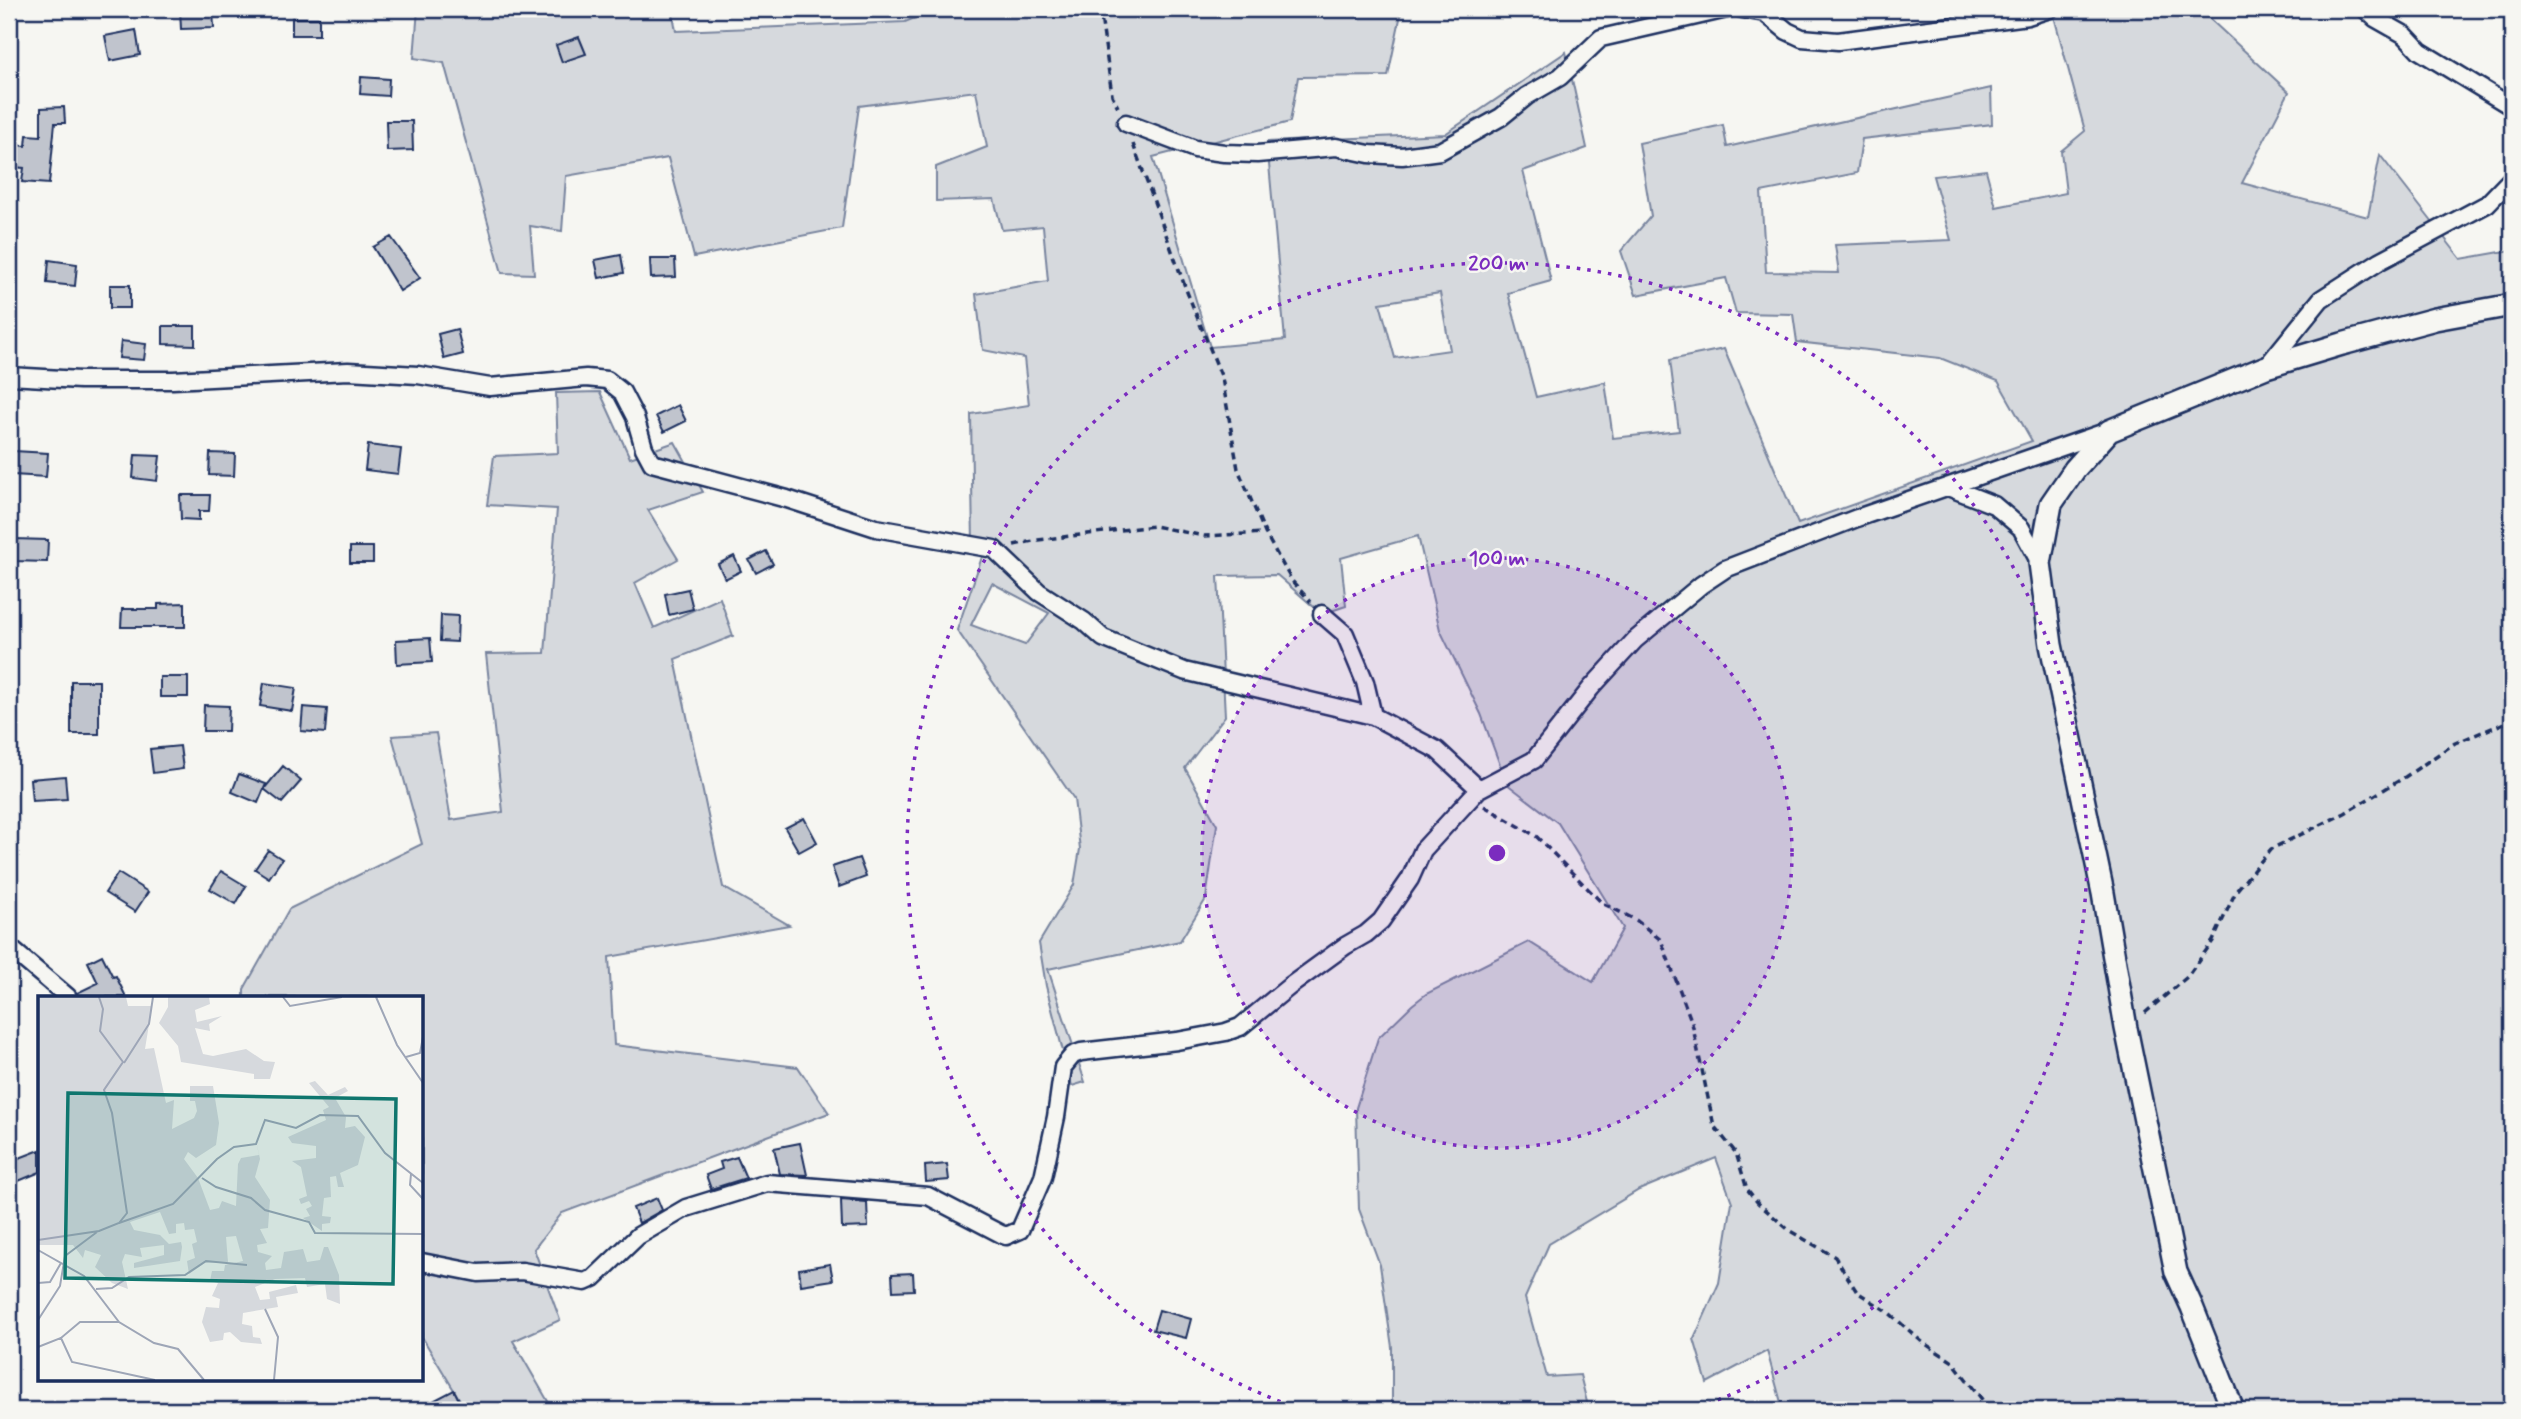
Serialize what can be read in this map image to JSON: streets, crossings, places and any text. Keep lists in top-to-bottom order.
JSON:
{
  "rings": ["200 m", "100 m"]
}
